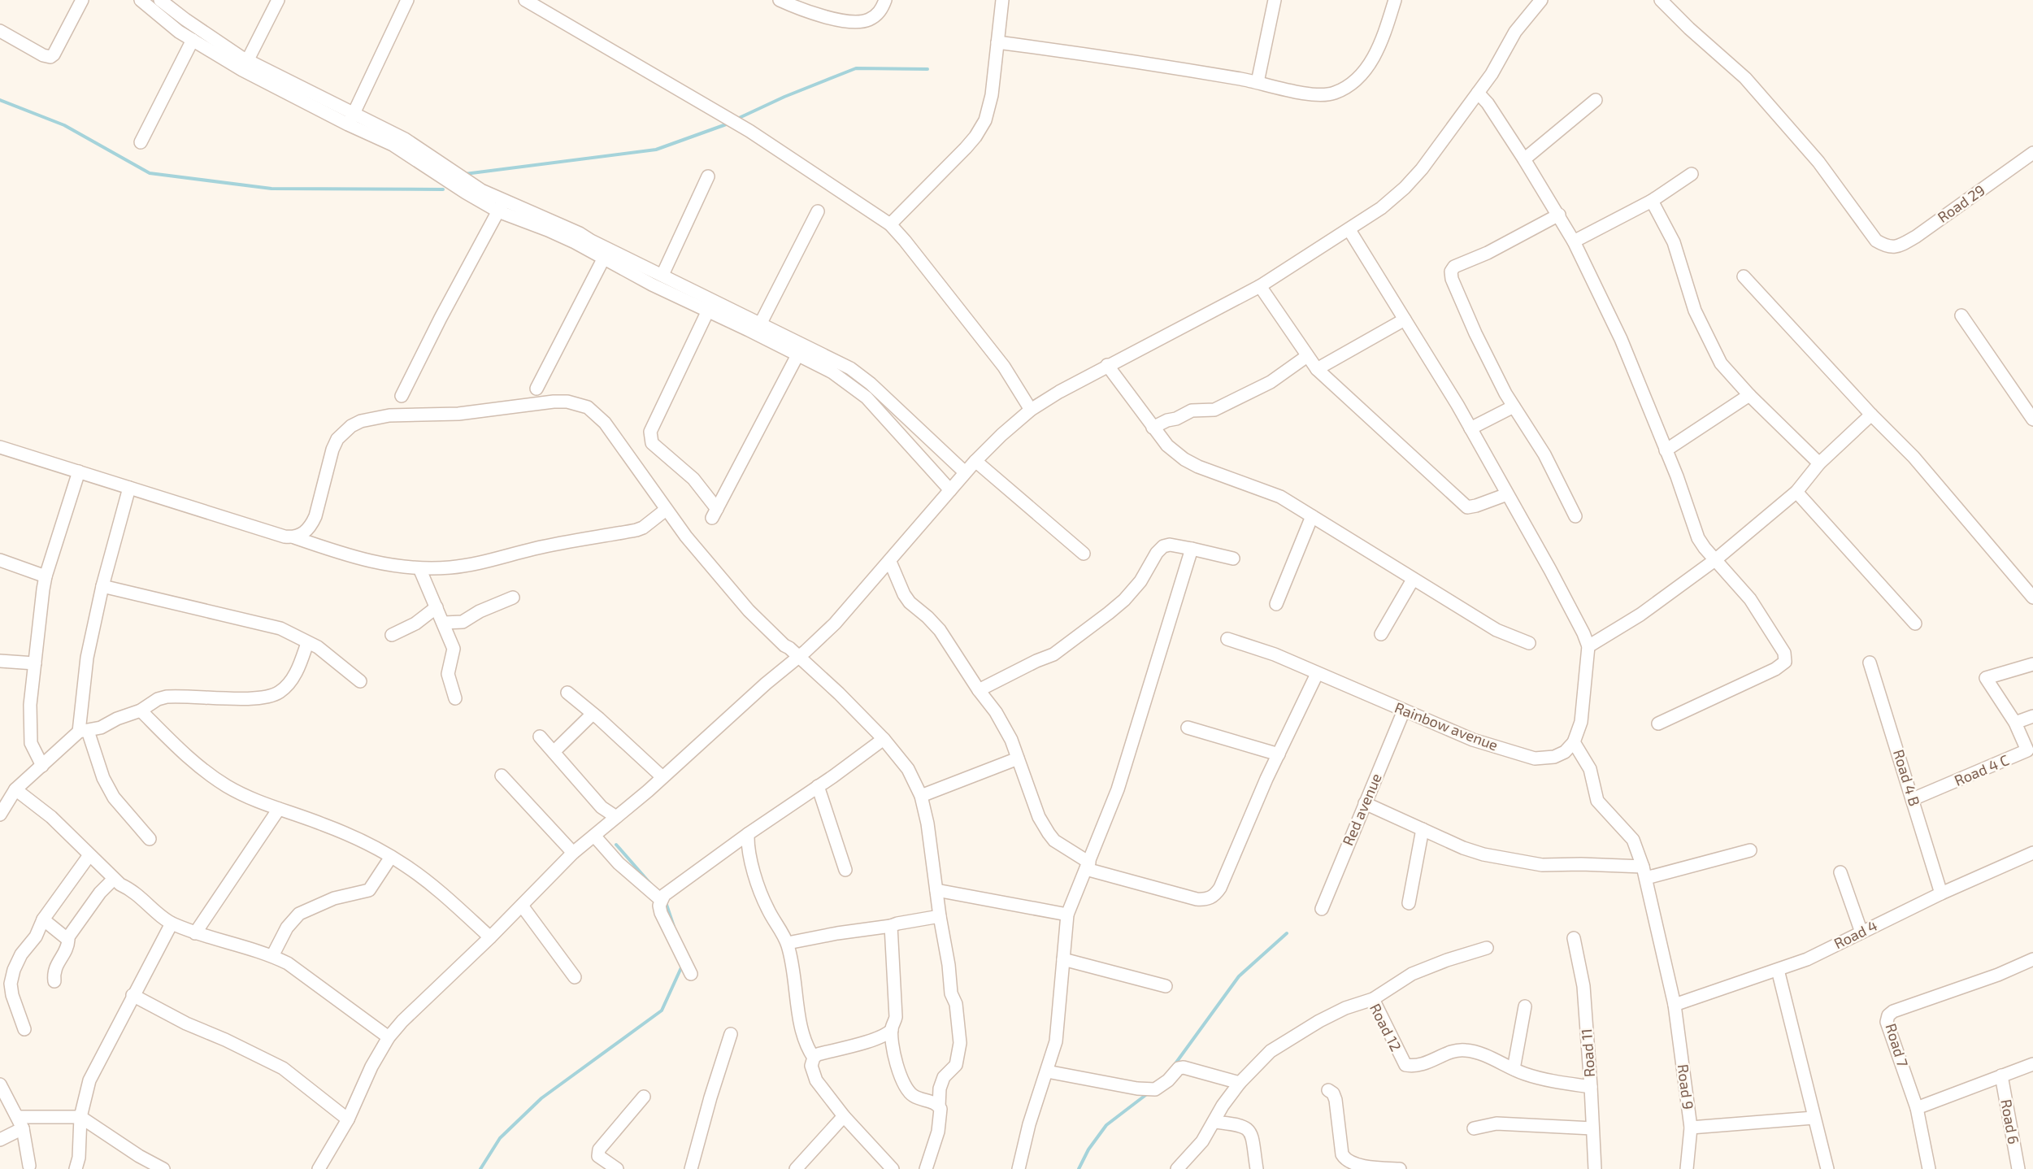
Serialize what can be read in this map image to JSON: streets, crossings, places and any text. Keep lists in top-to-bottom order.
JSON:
{
  "streets": {
    "street": [
      "Road 29",
      "Rainbow avenue",
      "Road 4 C",
      "Road 4 B",
      "Red avenue",
      "Road 4",
      "Road 12",
      "Road 7",
      "Road 11",
      "Road 9",
      "Road 6"
    ]
  },
  "crossings": [
    ["Rainbow avenue", "Red avenue"],
    ["Rainbow avenue", "Road 9"],
    ["Road 4 C", "Road 4 B"],
    ["Road 4 B", "Road 4"],
    ["Road 4", "Road 9"],
    ["Road 12", "Road 11"]
  ]
}
